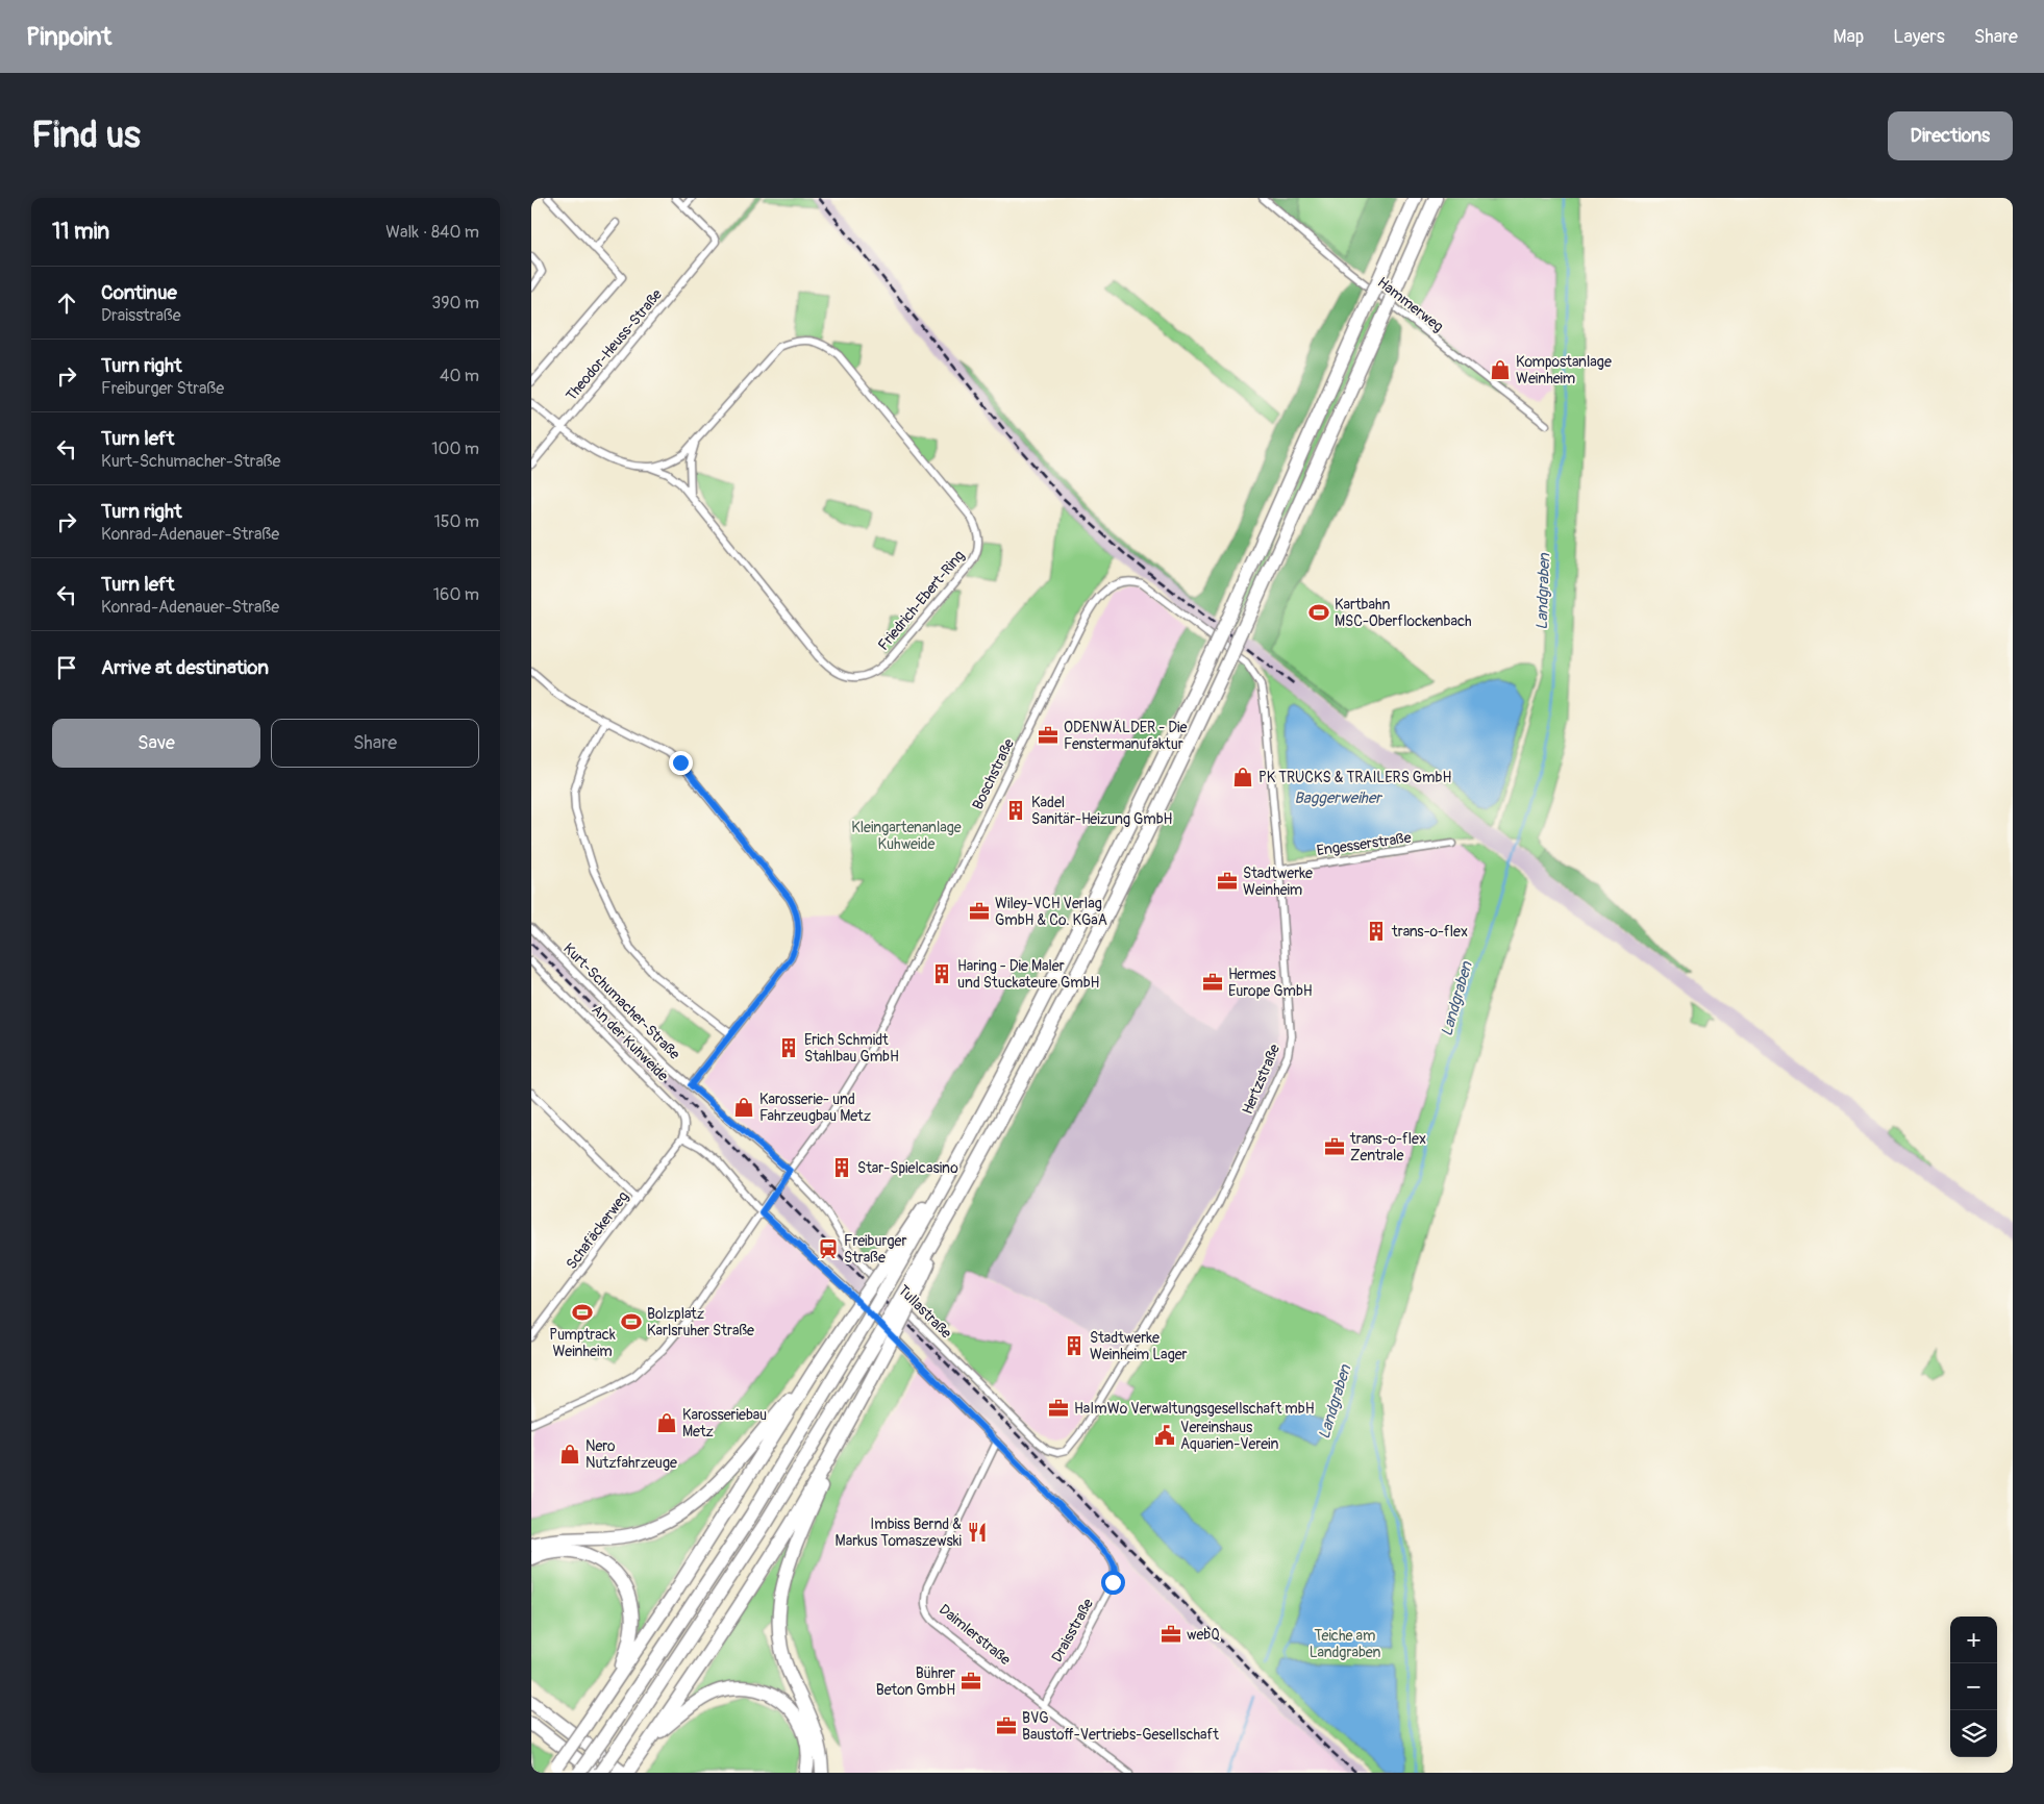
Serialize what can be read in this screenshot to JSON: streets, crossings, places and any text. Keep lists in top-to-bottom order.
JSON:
{
  "streets": {
    "street": [
      "Hammerweg",
      "Theodor-Heuss-Straße",
      "Friedrich-Ebert-Ring",
      "Boschstraße",
      "Engesserstraße",
      "Kurt-Schumacher-Straße",
      "An der Kuhweide",
      "Hertzstraße",
      "Schafäckerweg",
      "Tullastraße",
      "Draisstraße",
      "Daimlerstraße"
    ]
  },
  "crossings": [
    ["Theodor-Heuss-Straße", "Friedrich-Ebert-Ring"],
    ["Boschstraße", "Kurt-Schumacher-Straße"],
    ["Boschstraße", "Hertzstraße"],
    ["Boschstraße", "Tullastraße"],
    ["Engesserstraße", "Hertzstraße"],
    ["Kurt-Schumacher-Straße", "Tullastraße"],
    ["An der Kuhweide", "Schafäckerweg"],
    ["Hertzstraße", "Tullastraße"],
    ["Draisstraße", "Daimlerstraße"]
  ],
  "water": ["Landgraben", "Baggerweiher"],
  "parks": ["Kleingartenanlage Kuhweide", "Teiche am Landgraben"],
  "places": {
    "shop": [
      "Kompostanlage Weinheim",
      "PK TRUCKS & TRAILERS GmbH",
      "Karosserie- und Fahrzeugbau Metz",
      "Karosseriebau Metz",
      "Nero Nutzfahrzeuge"
    ],
    "sports": ["Kartbahn MSC-Oberflockenbach", "Pumptrack Weinheim", "Bolzplatz Karlsruher Straße"],
    "office": [
      "ODENWÄLDER - Die Fenstermanufaktur",
      "Stadtwerke Weinheim",
      "Wiley-VCH Verlag GmbH & Co. KGaA",
      "Hermes Europe GmbH",
      "trans-o-flex Zentrale",
      "HaImWo Verwaltungsgesellschaft mbH",
      "webQ",
      "Bührer Beton GmbH",
      "BVG Baustoff-Vertriebs-Gesellschaft"
    ],
    "building": [
      "Kadel Sanitär-Heizung GmbH",
      "trans-o-flex",
      "Haring - Die Maler und Stuckateure GmbH",
      "Erich Schmidt Stahlbau GmbH",
      "Star-Spielcasino",
      "Stadtwerke Weinheim Lager"
    ],
    "station": ["Freiburger Straße"],
    "public building": ["Vereinshaus Aquarien-Verein"],
    "restaurant": ["Imbiss Bernd & Markus Tomaszewski"]
  },
  "page": {
    "header": "Pinpoint",
    "nav": ["Map", "Layers", "Share"],
    "buttons": [
      "Directions",
      ["Save", "Share"]
    ],
    "title": "Find us",
    "heading": ["11 min", "Walk · 840 m"],
    "list": [
      ["Continue", "Draisstraße", "390 m"],
      ["Turn right", "Freiburger Straße", "40 m"],
      ["Turn left", "Kurt-Schumacher-Straße", "100 m"],
      ["Turn right", "Konrad-Adenauer-Straße", "150 m"],
      ["Turn left", "Konrad-Adenauer-Straße", "160 m"],
      "Arrive at destination"
    ],
    "map_buttons": ["+", "−"]
  }
}
